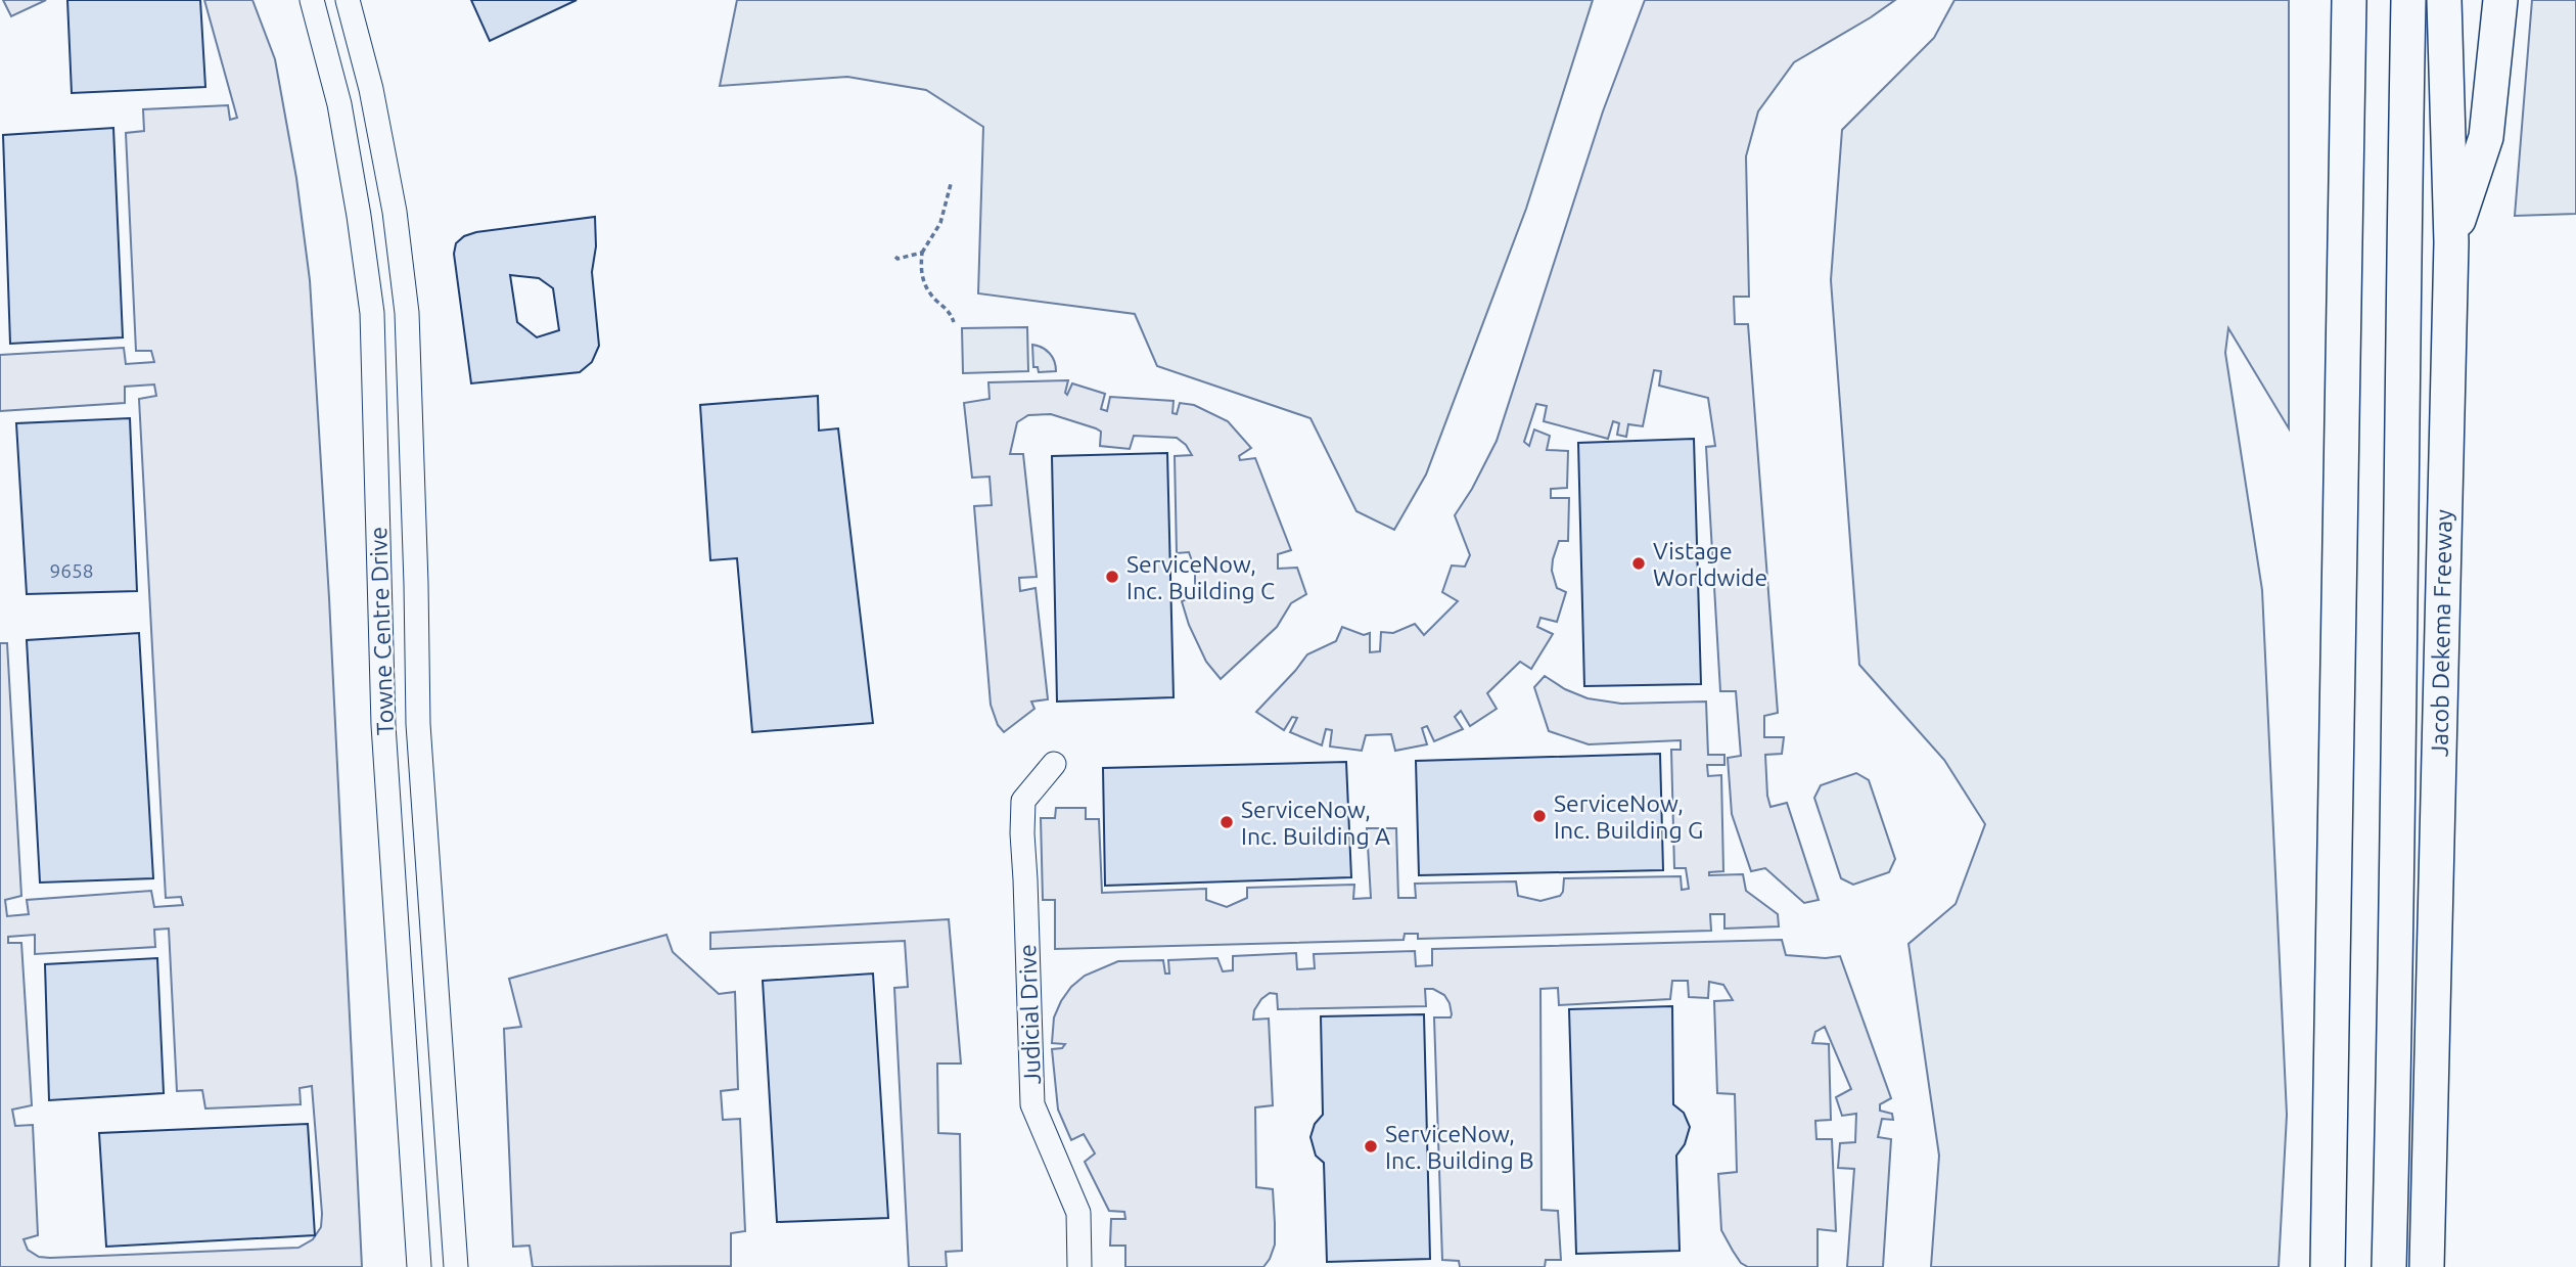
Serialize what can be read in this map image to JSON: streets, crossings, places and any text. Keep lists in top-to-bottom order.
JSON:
{
  "streets": {
    "highway": ["Jacob Dekema Freeway"],
    "street": ["Towne Centre Drive", "Judicial Drive"]
  },
  "places": [
    "Vistage Worldwide",
    "ServiceNow, Inc. Building C",
    "ServiceNow, Inc. Building G",
    "ServiceNow, Inc. Building A",
    "ServiceNow, Inc. Building B"
  ],
  "house_numbers": ["9658"]
}
